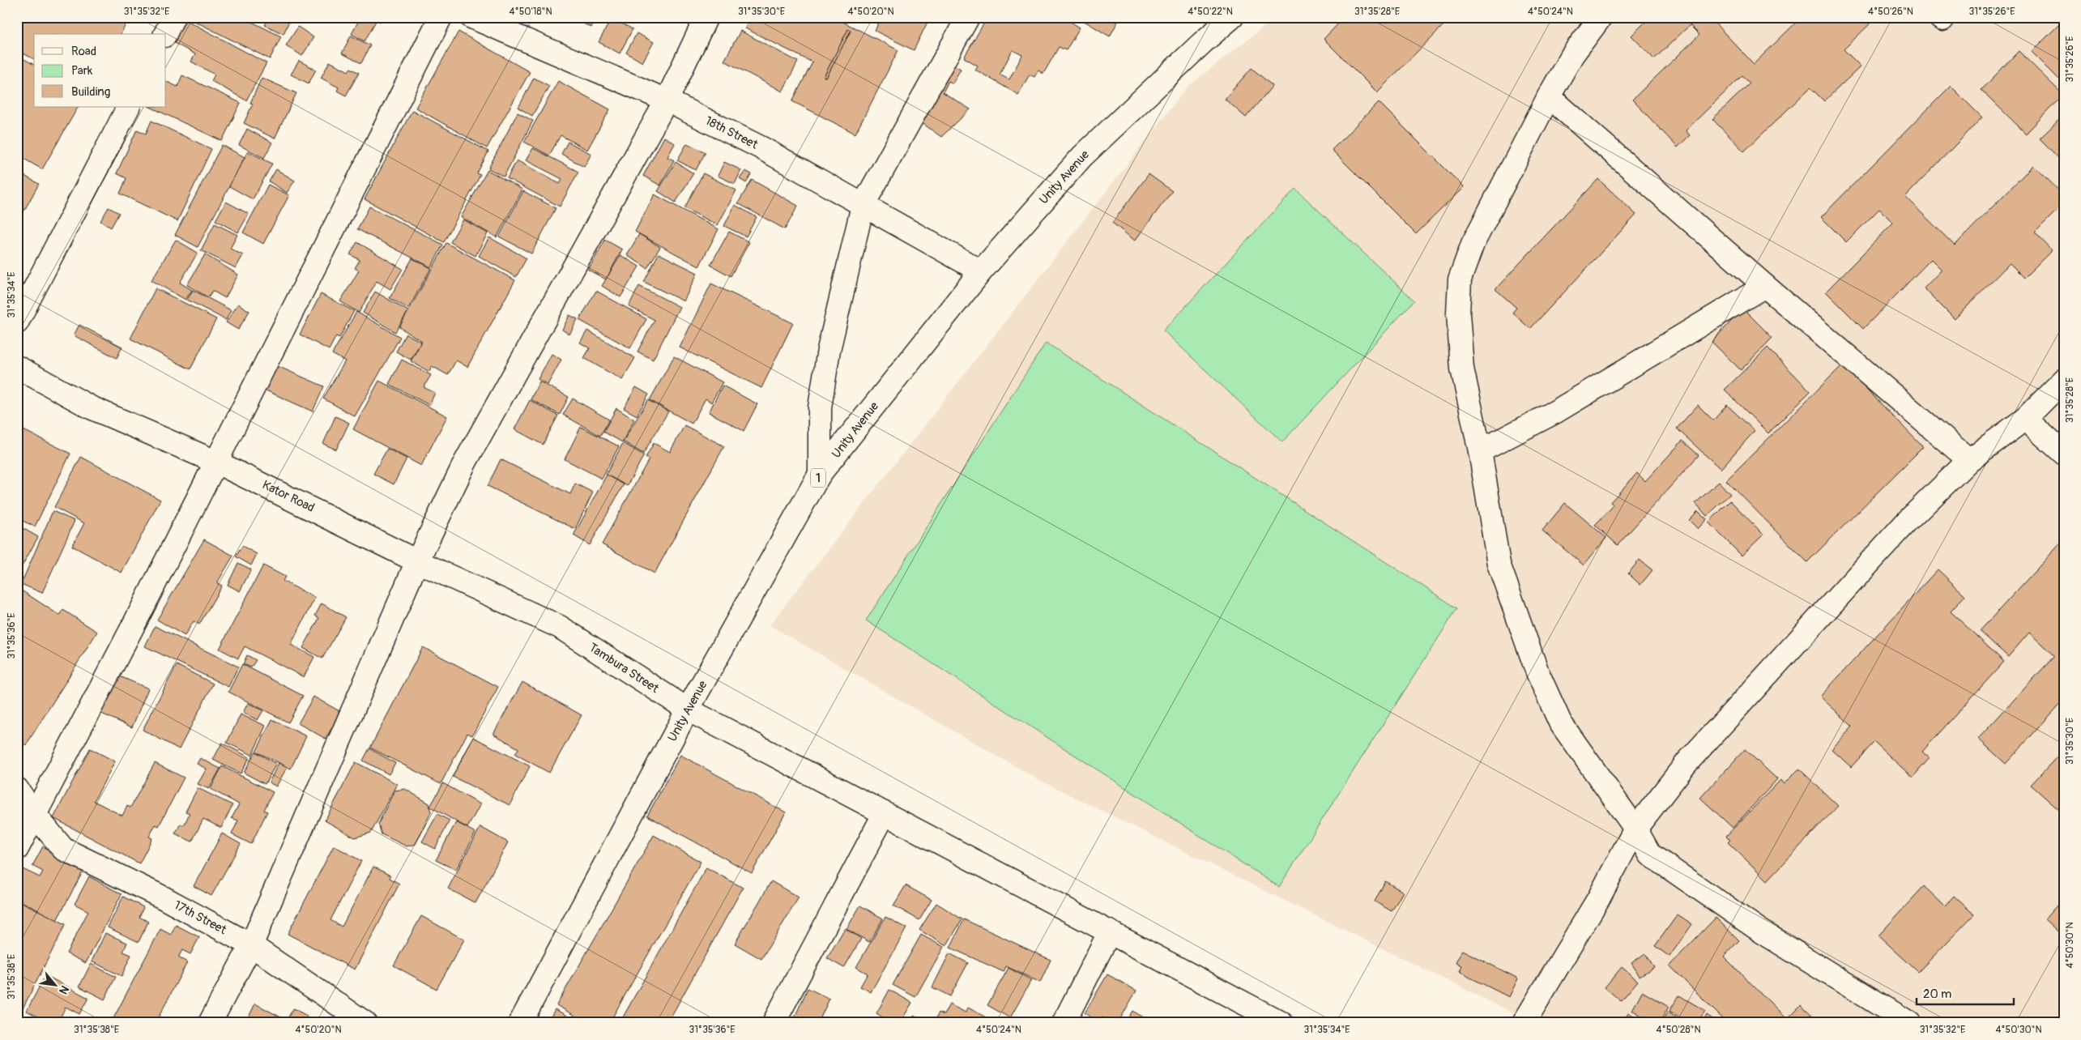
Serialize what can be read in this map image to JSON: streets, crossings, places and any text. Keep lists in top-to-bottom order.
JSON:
{
  "streets": {
    "street": [
      "18th Street",
      "Unity Avenue",
      "1",
      "Kator Road",
      "Tambura Street",
      "17th Street"
    ]
  },
  "crossings": [
    ["18th Street", "Unity Avenue"],
    ["Unity Avenue", "Tambura Street"],
    ["Kator Road", "Tambura Street"]
  ],
  "legend": ["Road", "Park", "Building"],
  "scale_bar": "20 m",
  "north": "bottom right",
  "coordinates": [
    "31°35'32\"E",
    "4°50'18\"N",
    "31°35'30\"E",
    "4°50'20\"N",
    "4°50'22\"N",
    "31°35'28\"E",
    "4°50'24\"N",
    "4°50'26\"N",
    "31°35'26\"E",
    "31°35'34\"E",
    "31°35'36\"E",
    "4°50'30\"N",
    "31°35'38\"E",
    "4°50'28\"N"
  ]
}
